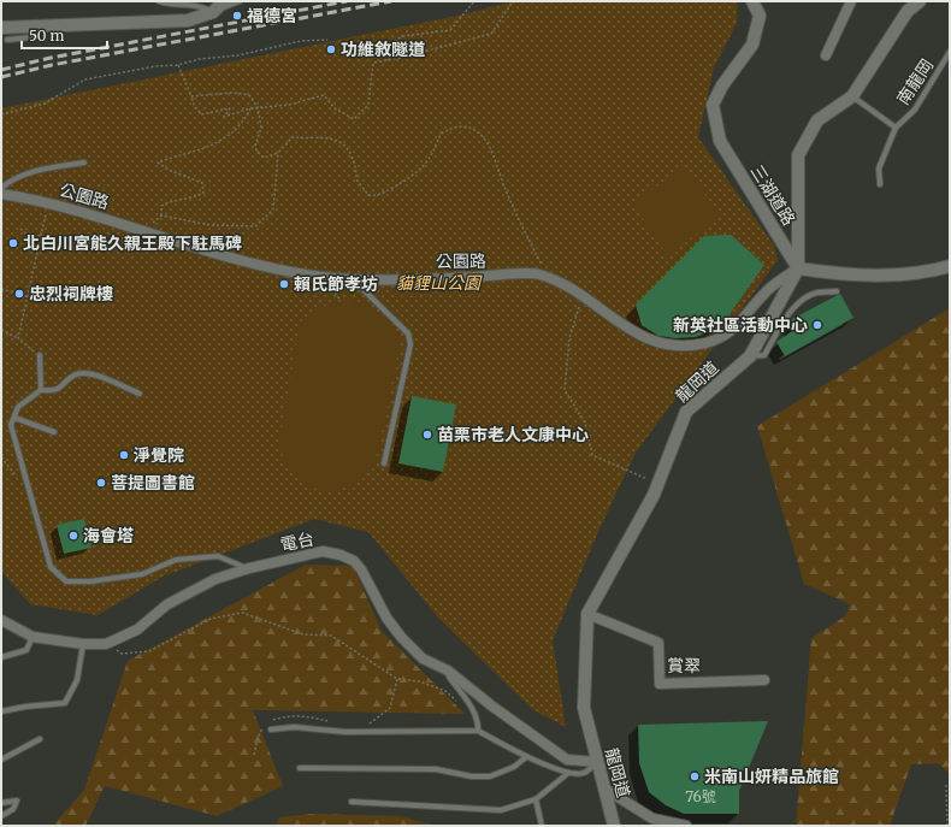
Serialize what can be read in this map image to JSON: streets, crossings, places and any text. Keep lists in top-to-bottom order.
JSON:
{
  "streets": {
    "street": [
      "三湖道路",
      "公園路",
      "龍岡道",
      "電台",
      "賞翠"
    ],
    "lane": ["南龍岡"]
  },
  "crossings": [
    ["南龍岡", "龍岡道"],
    ["三湖道路", "公園路"],
    ["三湖道路", "龍岡道"],
    ["公園路", "龍岡道"],
    ["龍岡道", "電台"],
    ["龍岡道", "賞翠"]
  ],
  "parks": ["貓貍山公園"],
  "places": [
    "福德宮",
    "功維敘隧道",
    "北白川宮能久親王殿下駐馬碑",
    "賴氏節孝坊",
    "忠烈祠牌樓",
    "新英社區活動中心",
    "苗栗市老人文康中心",
    "淨覺院",
    "菩提圖書館",
    "海會塔",
    "米南山妍精品旅館"
  ],
  "house_numbers": ["76號"],
  "scale_bar": "50 m"
}
